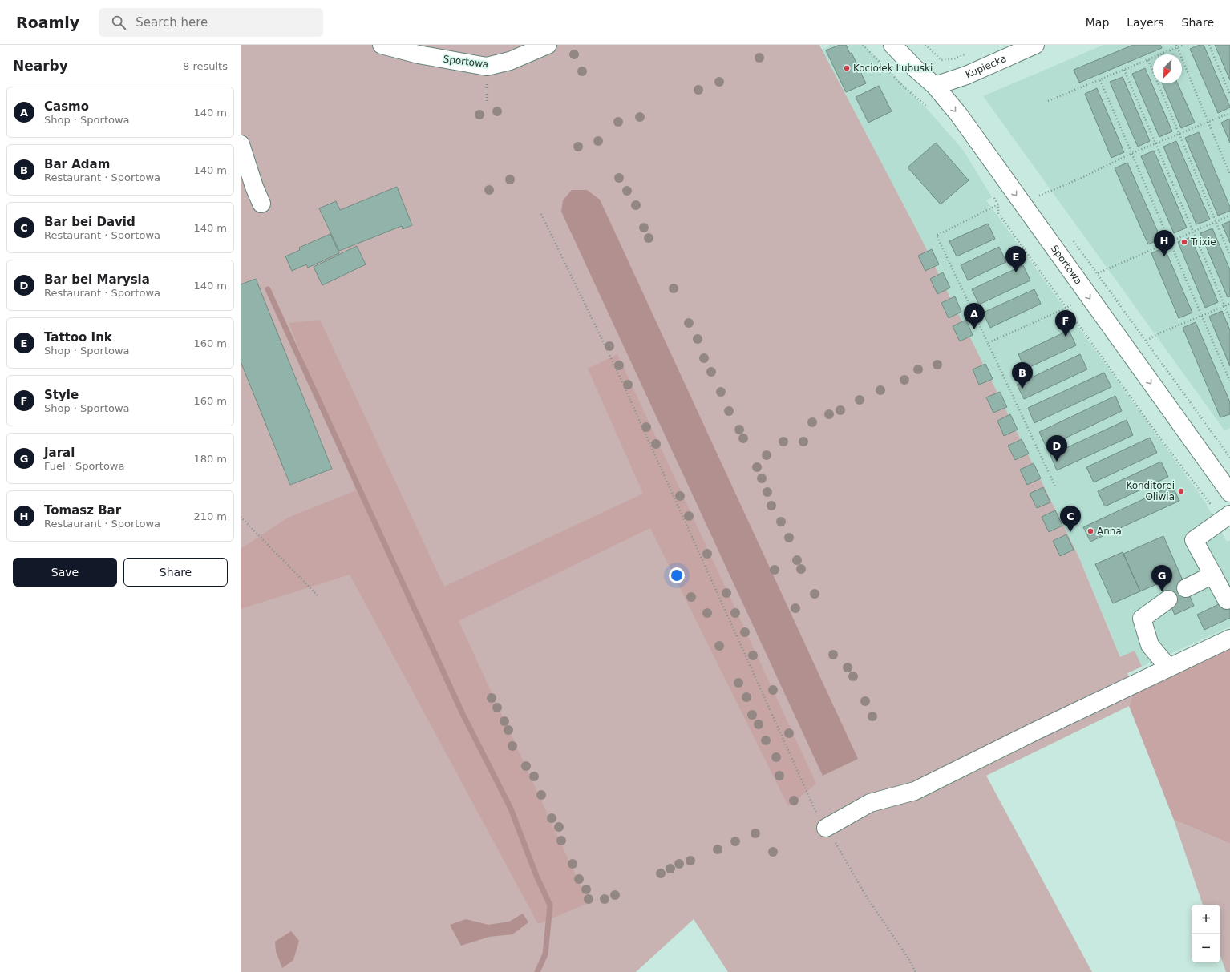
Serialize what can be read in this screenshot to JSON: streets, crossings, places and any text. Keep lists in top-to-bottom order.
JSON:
{
  "streets": {
    "street": ["Sportowa", "Kupiecka"]
  },
  "crossings": [
    ["Sportowa", "Kupiecka"]
  ],
  "one_way": ["Sportowa"],
  "places": [
    "Kociołek Lubuski",
    "Trixie",
    "Konditorei Oliwia",
    "Anna"
  ],
  "north": "bottom left",
  "page": {
    "header": "Roamly",
    "search": "Search here",
    "nav": ["Map", "Layers", "Share"],
    "heading": ["Nearby", "8 results"],
    "list": [
      {
        "mark": "A",
        "name": "Casmo",
        "note": "Shop · Sportowa",
        "value": "140 m"
      },
      {
        "mark": "B",
        "name": "Bar Adam",
        "note": "Restaurant · Sportowa",
        "value": "140 m"
      },
      {
        "mark": "C",
        "name": "Bar bei David",
        "note": "Restaurant · Sportowa",
        "value": "140 m"
      },
      {
        "mark": "D",
        "name": "Bar bei Marysia",
        "note": "Restaurant · Sportowa",
        "value": "140 m"
      },
      {
        "mark": "E",
        "name": "Tattoo Ink",
        "note": "Shop · Sportowa",
        "value": "160 m"
      },
      {
        "mark": "F",
        "name": "Style",
        "note": "Shop · Sportowa",
        "value": "160 m"
      },
      {
        "mark": "G",
        "name": "Jaral",
        "note": "Fuel · Sportowa",
        "value": "180 m"
      },
      {
        "mark": "H",
        "name": "Tomasz Bar",
        "note": "Restaurant · Sportowa",
        "value": "210 m"
      }
    ],
    "pins": [
      "H",
      "E",
      "A",
      "F",
      "B",
      "D",
      "C",
      "G"
    ],
    "buttons": ["Save", "Share"],
    "map_buttons": ["+", "−"]
  }
}
